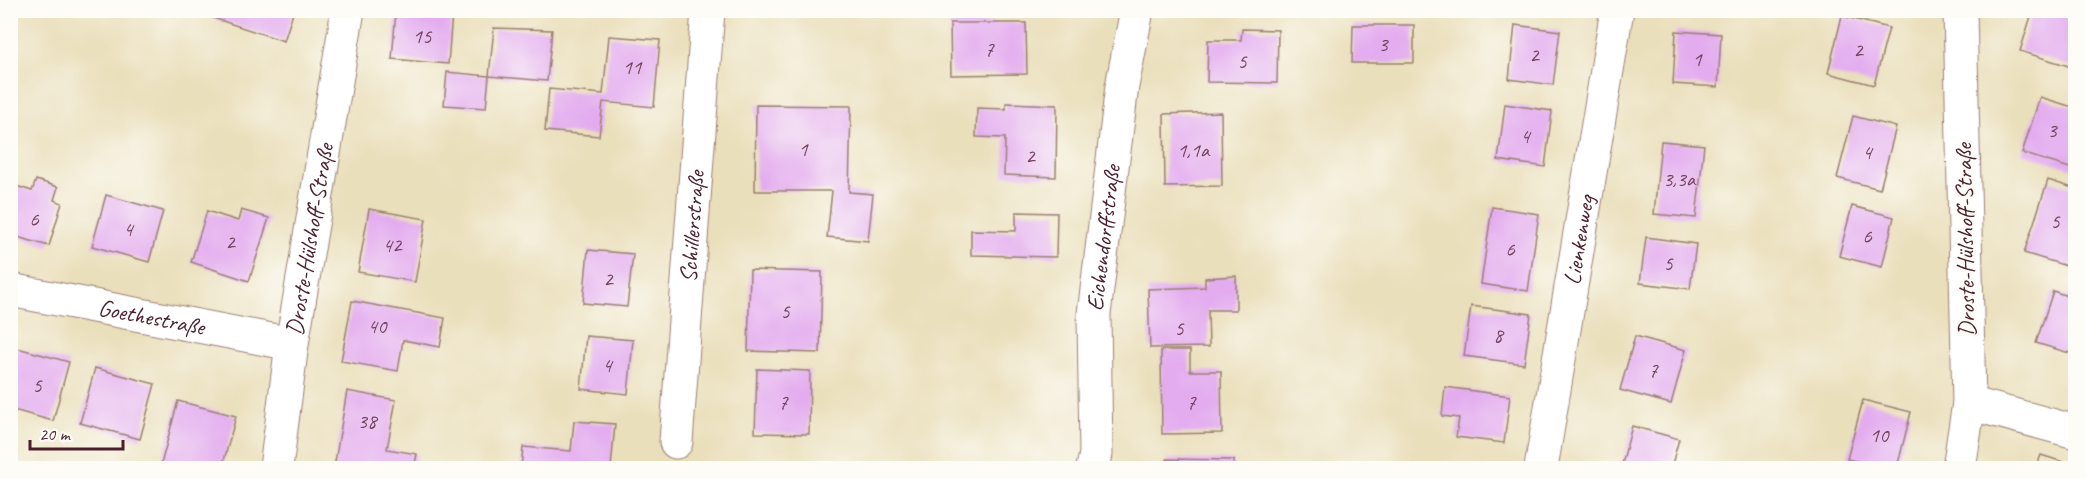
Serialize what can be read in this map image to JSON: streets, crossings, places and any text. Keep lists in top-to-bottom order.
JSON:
{
  "streets": {
    "street": [
      "Schillerstraße",
      "Droste-Hülshoff-Straße",
      "Eichendorffstraße",
      "Lienkenweg",
      "Goethestraße"
    ]
  },
  "crossings": [
    ["Droste-Hülshoff-Straße", "Goethestraße"]
  ],
  "house_numbers": [
    "15",
    "3",
    "7",
    "2",
    "2",
    "1",
    "5",
    "11",
    "3",
    "4",
    "1",
    "1,1a",
    "4",
    "2",
    "3,3a",
    "6",
    "5",
    "4",
    "6",
    "2",
    "42",
    "6",
    "5",
    "2",
    "5",
    "40",
    "5",
    "8",
    "4",
    "7",
    "5",
    "7",
    "7",
    "38",
    "10"
  ],
  "scale_bar": "20 m"
}
